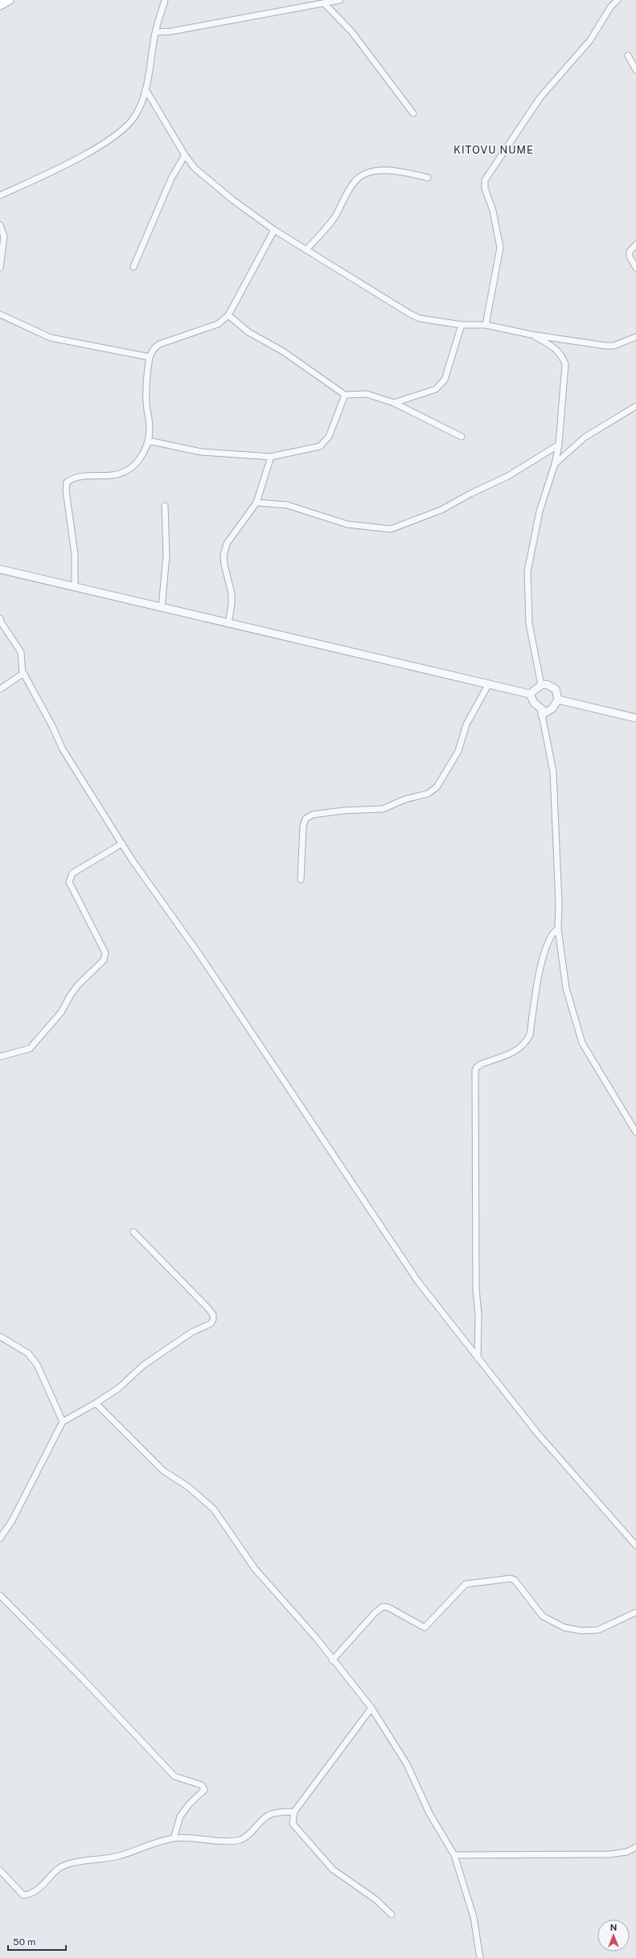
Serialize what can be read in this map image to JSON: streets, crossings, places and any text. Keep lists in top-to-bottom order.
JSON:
{
  "districts": ["KITOVU NUME"],
  "scale_bar": "50 m",
  "north": "top"
}
